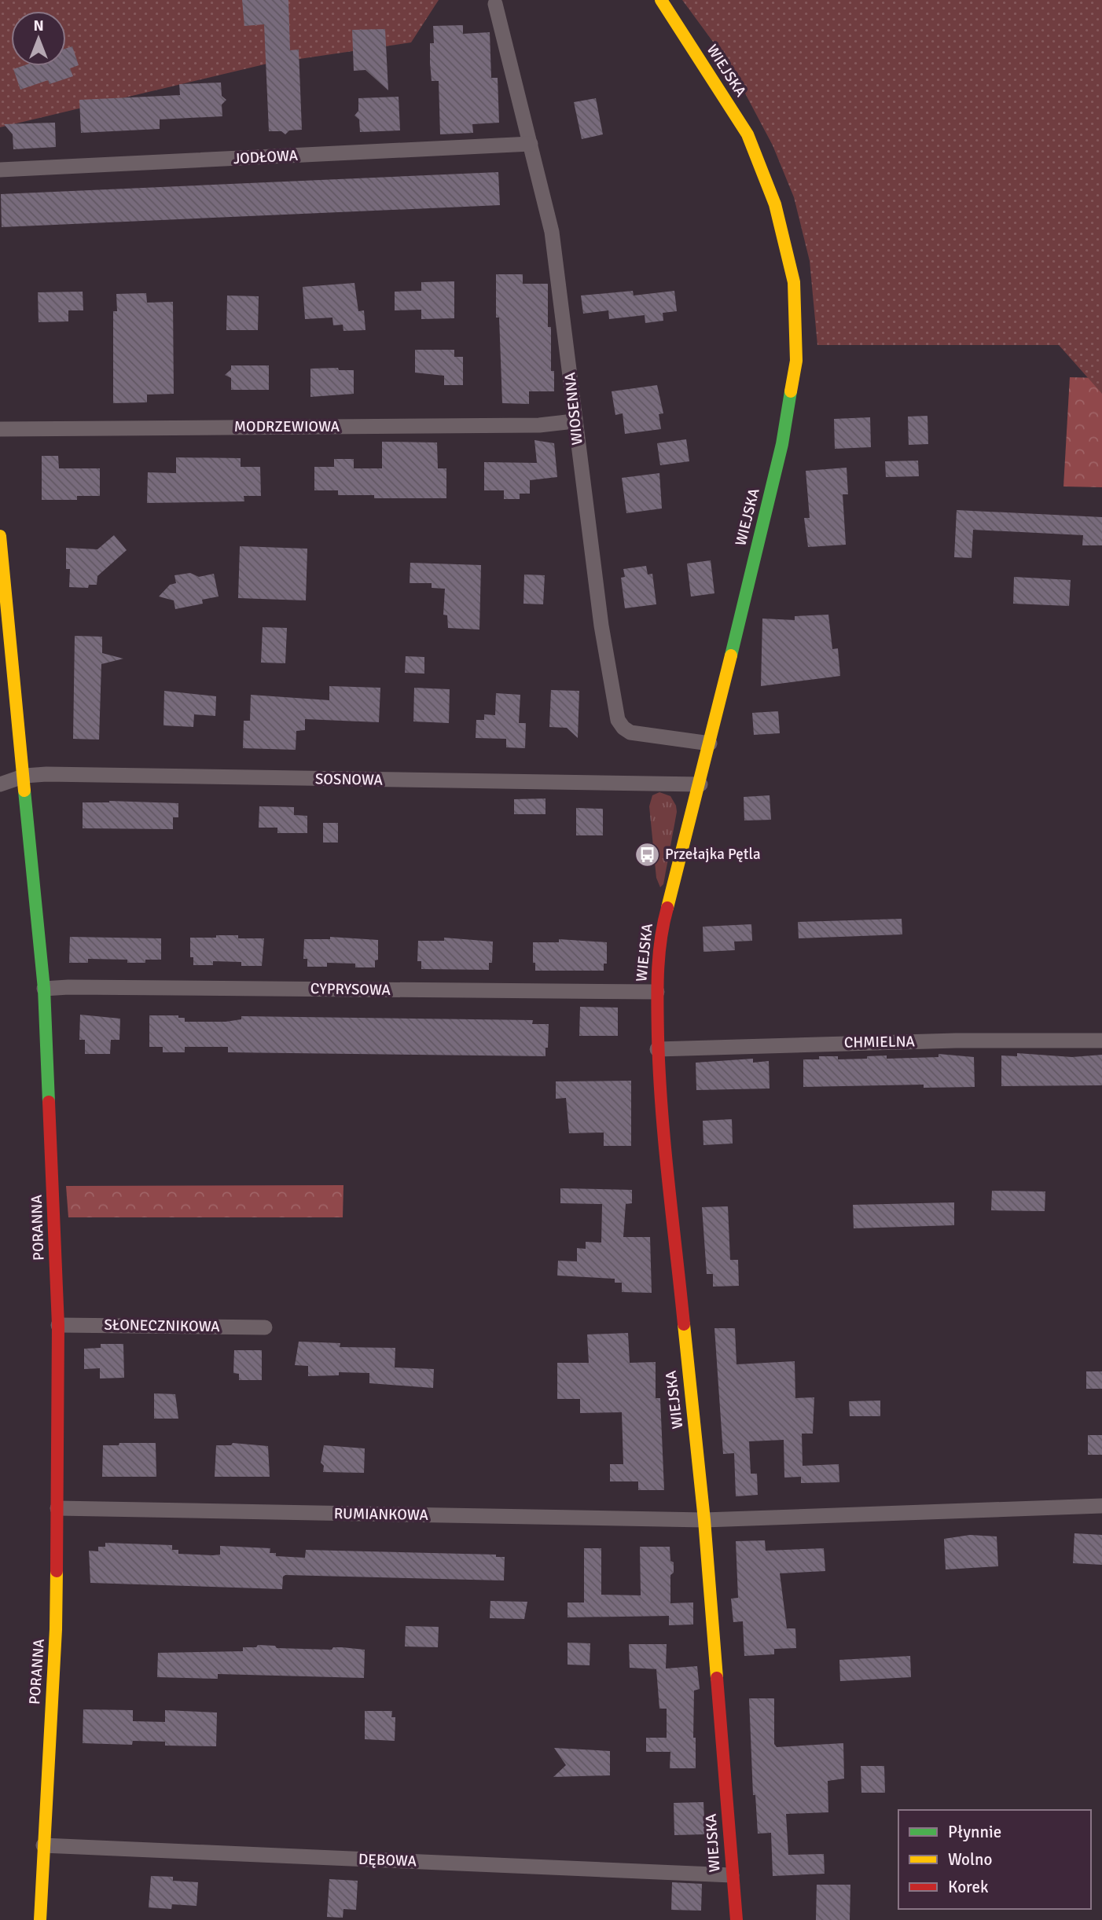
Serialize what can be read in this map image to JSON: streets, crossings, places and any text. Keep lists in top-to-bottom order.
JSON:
{
  "streets": {
    "street": [
      "WIEJSKA",
      "JODŁOWA",
      "WIOSENNA",
      "MODRZEWIOWA",
      "SOSNOWA",
      "CYPRYSOWA",
      "CHMIELNA",
      "PORANNA",
      "SŁONECZNIKOWA",
      "RUMIANKOWA",
      "DĘBOWA"
    ]
  },
  "crossings": [
    ["WIEJSKA", "WIOSENNA"],
    ["WIEJSKA", "SOSNOWA"],
    ["WIEJSKA", "CYPRYSOWA"],
    ["WIEJSKA", "CHMIELNA"],
    ["WIEJSKA", "RUMIANKOWA"],
    ["WIEJSKA", "DĘBOWA"],
    ["JODŁOWA", "WIOSENNA"],
    ["WIOSENNA", "MODRZEWIOWA"],
    ["SOSNOWA", "PORANNA"],
    ["CYPRYSOWA", "PORANNA"],
    ["PORANNA", "SŁONECZNIKOWA"],
    ["PORANNA", "RUMIANKOWA"],
    ["PORANNA", "DĘBOWA"]
  ],
  "places": {
    "bus stop": ["Przełajka Pętla"]
  },
  "legend": ["Płynnie", "Wolno", "Korek"],
  "north": "top"
}
